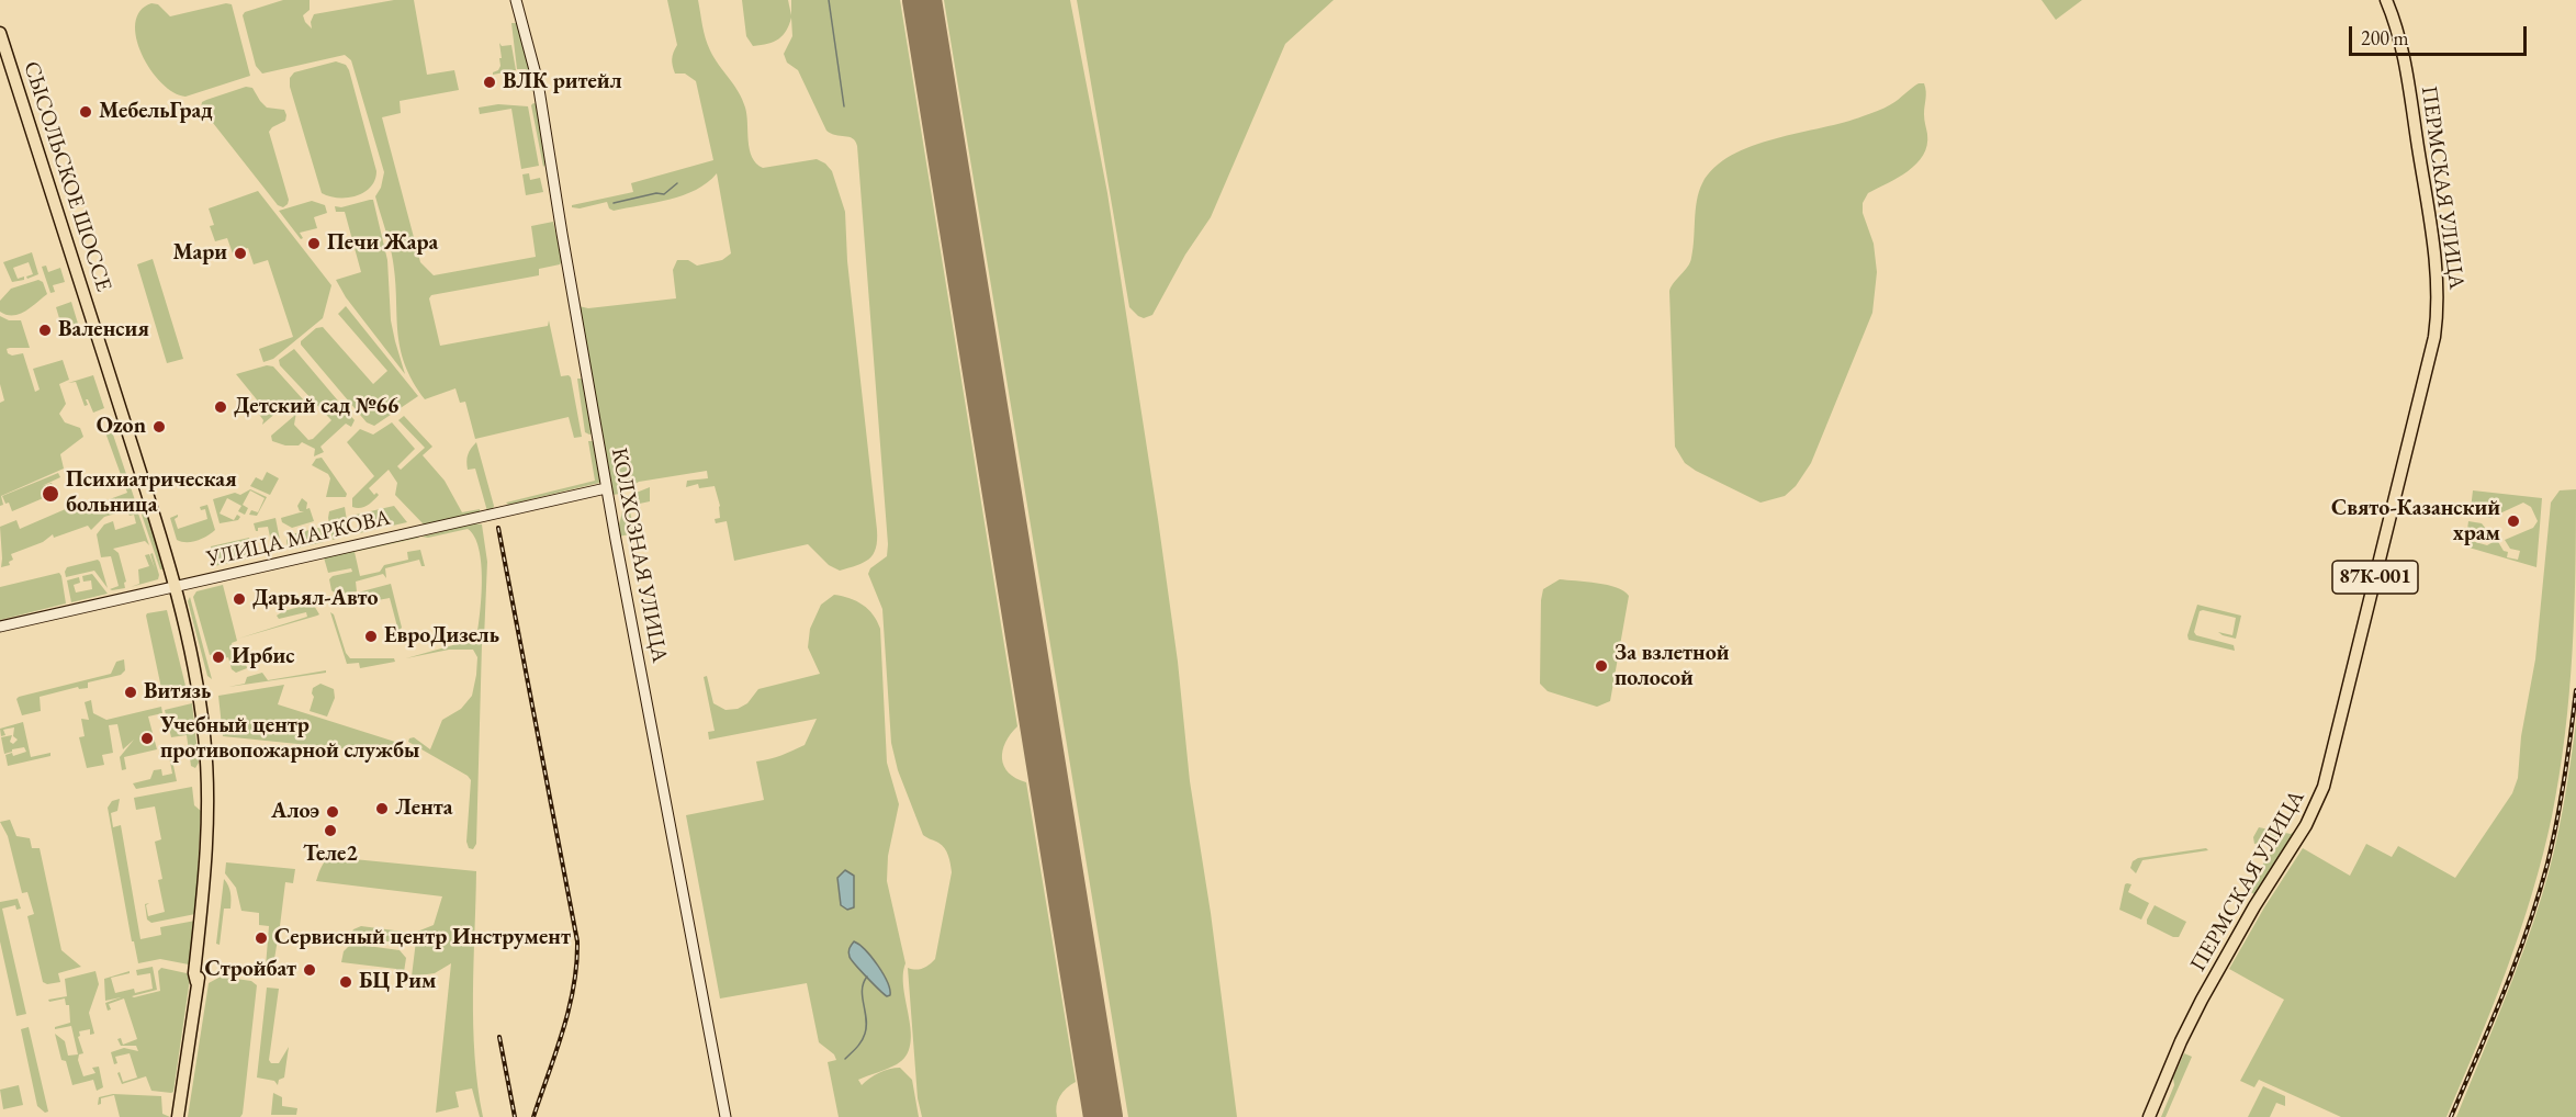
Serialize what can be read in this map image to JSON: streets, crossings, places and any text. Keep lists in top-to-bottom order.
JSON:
{
  "streets": {
    "main road": ["СЫСОЛЬСКОЕ ШОССЕ", "ПЕРМСКАЯ УЛИЦА", "87К-001"],
    "street": ["УЛИЦА МАРКОВА", "КОЛХОЗНАЯ УЛИЦА"]
  },
  "crossings": [
    ["СЫСОЛЬСКОЕ ШОССЕ", "УЛИЦА МАРКОВА"],
    ["УЛИЦА МАРКОВА", "КОЛХОЗНАЯ УЛИЦА"]
  ],
  "places": [
    "ВЛК ритейл",
    "МебельГрад",
    "Печи Жара",
    "Мари",
    "Валенсия",
    "Детский сад №66",
    "Ozon",
    "Психиатрическая больница",
    "Свято-Казанский храм",
    "Дарьял-Авто",
    "ЕвроДизель",
    "Ирбис",
    "За взлетной полосой",
    "Витязь",
    "Учебный центр противопожарной службы",
    "Лента",
    "Алоэ",
    "Теле2",
    "Сервисный центр Инструмент",
    "Стройбат",
    "БЦ Рим"
  ],
  "scale_bar": "200 m"
}
